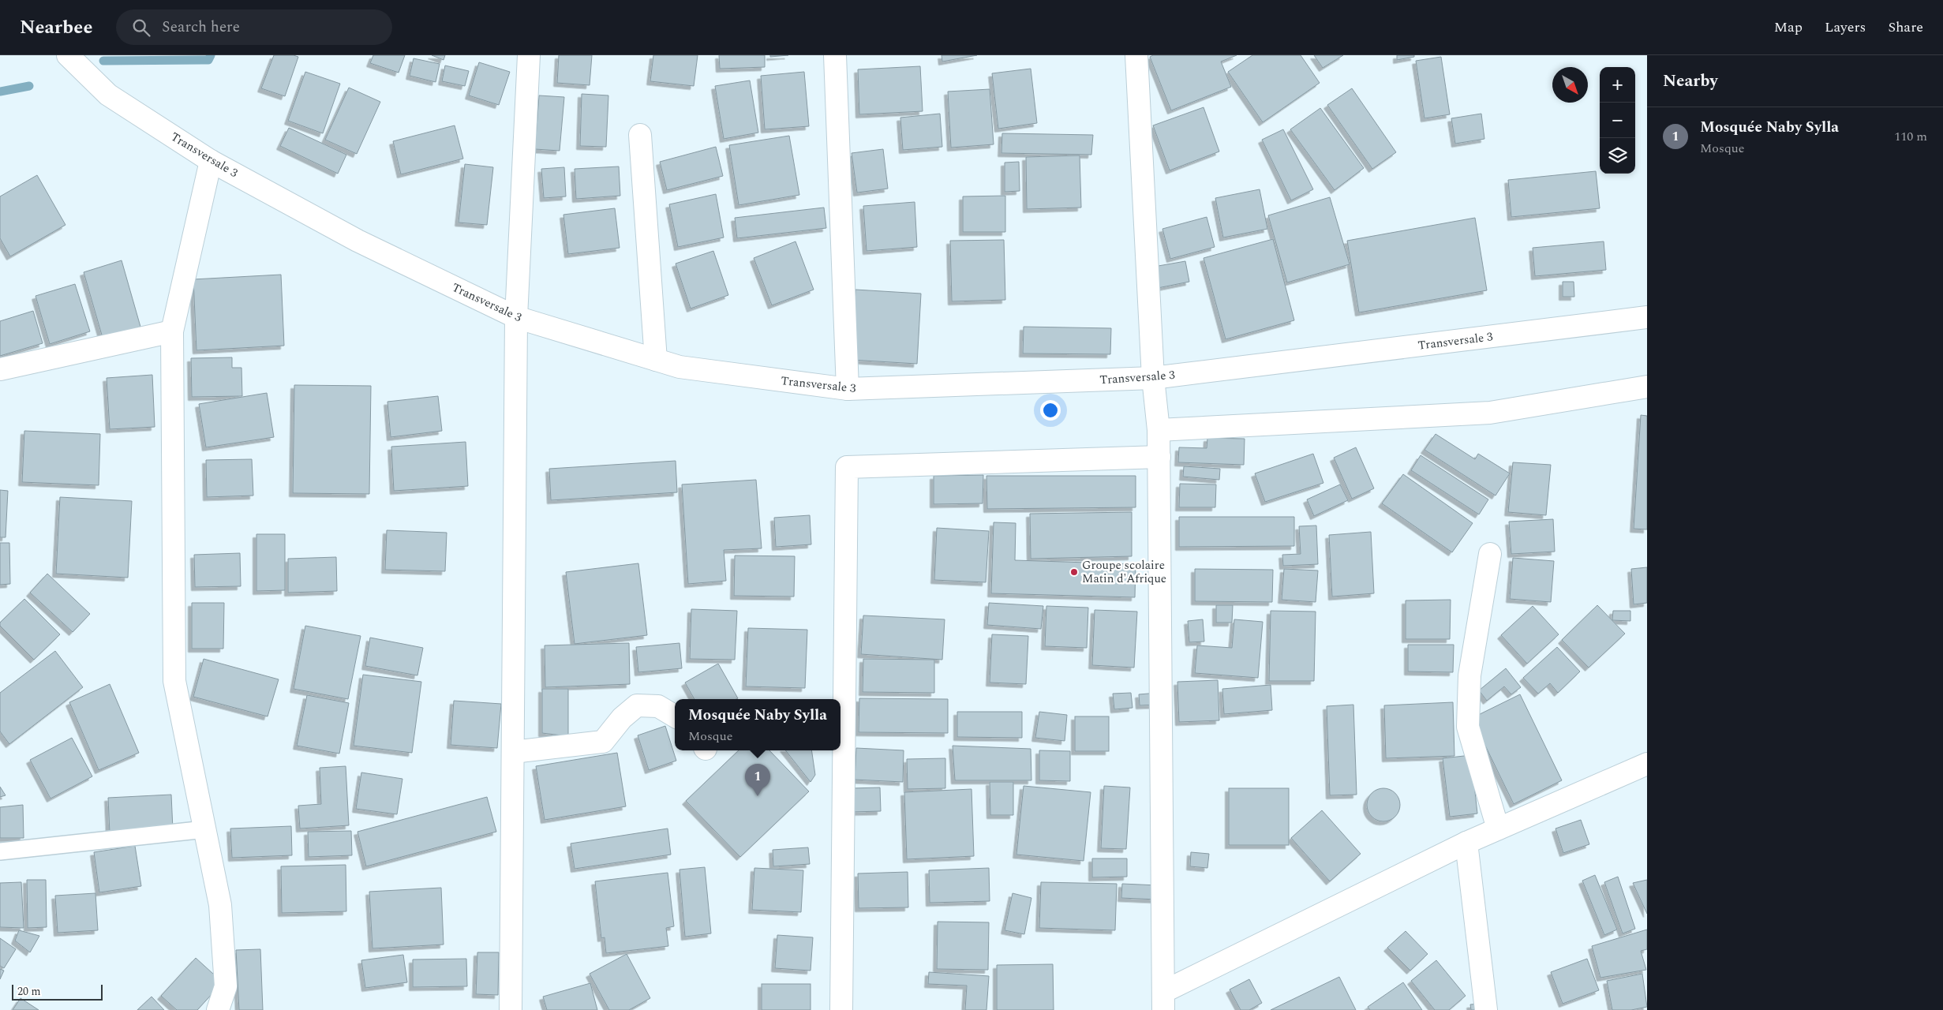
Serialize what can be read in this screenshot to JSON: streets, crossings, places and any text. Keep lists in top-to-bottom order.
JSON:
{
  "streets": {
    "street": ["Transversale 3"]
  },
  "places": ["Groupe scolaire Matin d'Afrique"],
  "scale_bar": "20 m",
  "north": "bottom right",
  "page": {
    "header": "Nearbee",
    "search": "Search here",
    "nav": ["Map", "Layers", "Share"],
    "heading": "Nearby",
    "map_buttons": ["+", "−"],
    "list": [
      {
        "mark": "1",
        "name": "Mosquée Naby Sylla",
        "note": "Mosque",
        "value": "110 m"
      }
    ],
    "popup": ["Mosquée Naby Sylla", "Mosque"],
    "pins": "1",
    "scale": "20 m"
  }
}
